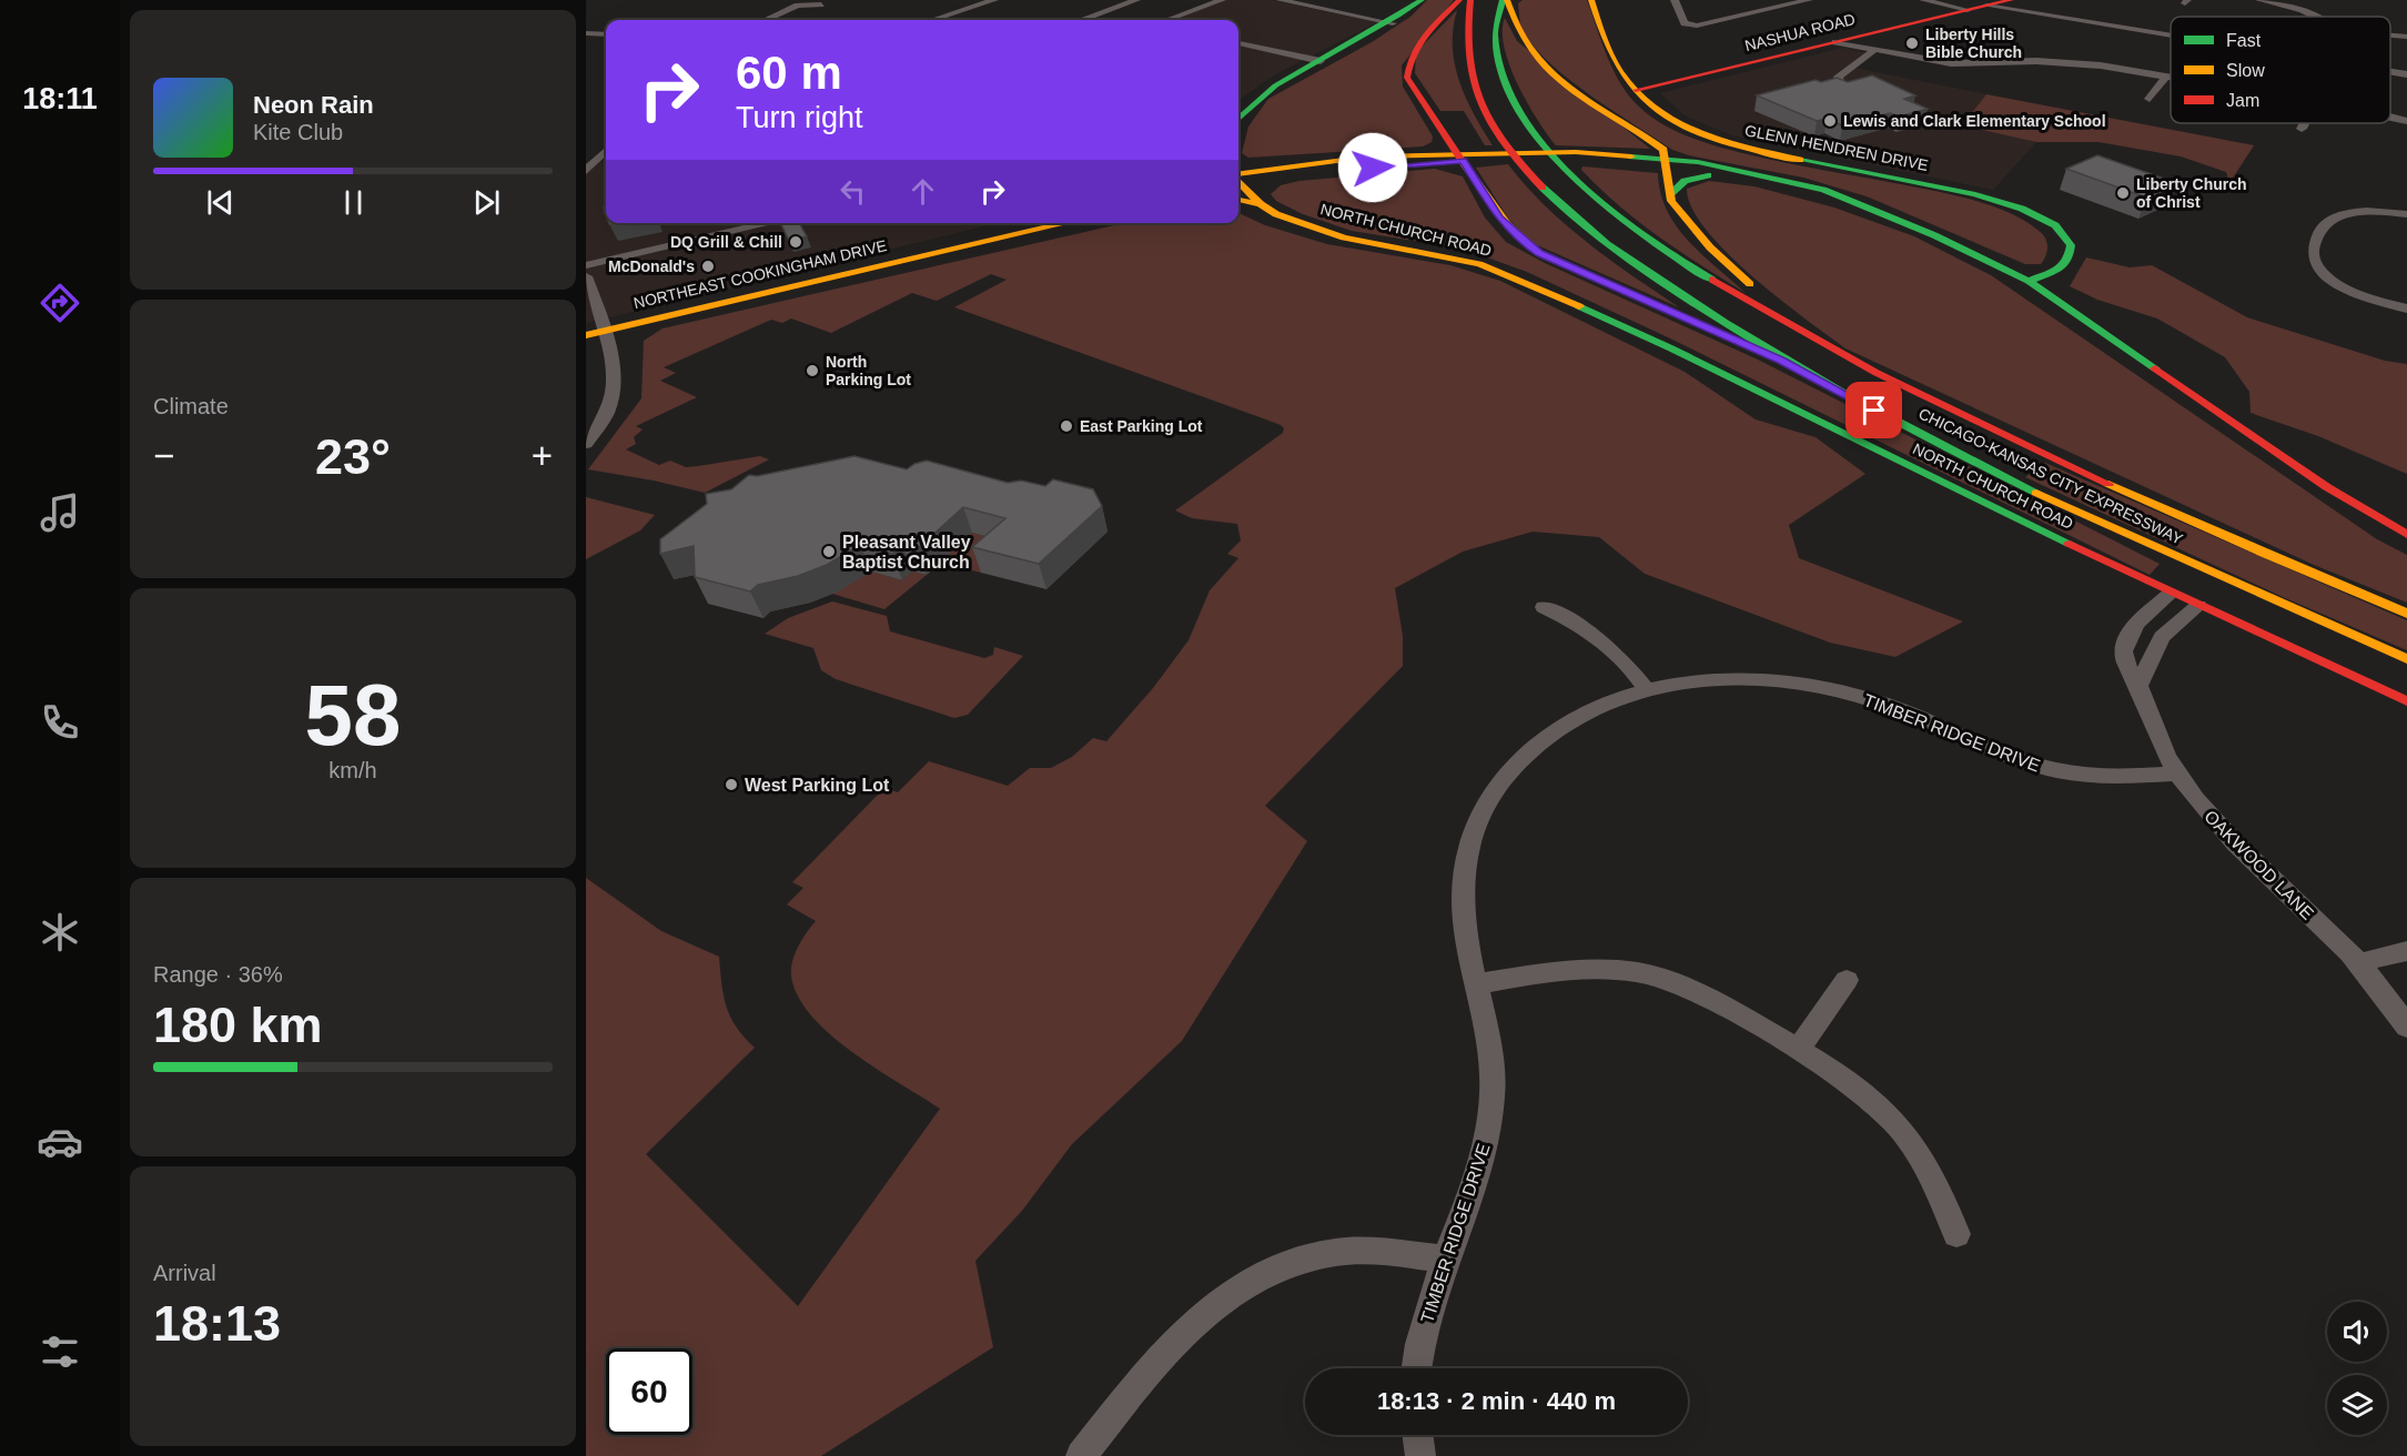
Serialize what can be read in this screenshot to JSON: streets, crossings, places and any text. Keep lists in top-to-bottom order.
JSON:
{
  "streets": {
    "main road": [
      "NASHUA ROAD",
      "GLENN HENDREN DRIVE",
      "NORTH CHURCH ROAD",
      "NORTHEAST COOKINGHAM DRIVE",
      "CHICAGO-KANSAS CITY EXPRESSWAY"
    ],
    "street": ["TIMBER RIDGE DRIVE", "OAKWOOD LANE"]
  },
  "crossings": [
    ["NASHUA ROAD", "GLENN HENDREN DRIVE"],
    ["NORTH CHURCH ROAD", "OAKWOOD LANE"],
    ["TIMBER RIDGE DRIVE", "OAKWOOD LANE"]
  ],
  "places": [
    "Liberty Hills Bible Church",
    "Lewis and Clark Elementary School",
    "Liberty Church of Christ",
    "DQ Grill & Chill",
    "McDonald's",
    "North Parking Lot",
    "East Parking Lot",
    "Pleasant Valley Baptist Church",
    "West Parking Lot"
  ],
  "legend": ["Fast", "Slow", "Jam"],
  "page": {
    "tabs": "18:11",
    "turn": ["60 m", "Turn right"],
    "song": ["Neon Rain", "Kite Club"],
    "tile": [
      "Climate",
      ["58", "km/h"],
      ["Range · 36%", "180 km"],
      ["Arrival", "18:13"]
    ],
    "heat": ["−", "23°", "+"],
    "limit": "60",
    "trip": "18:13 · 2 min · 440 m"
  }
}
